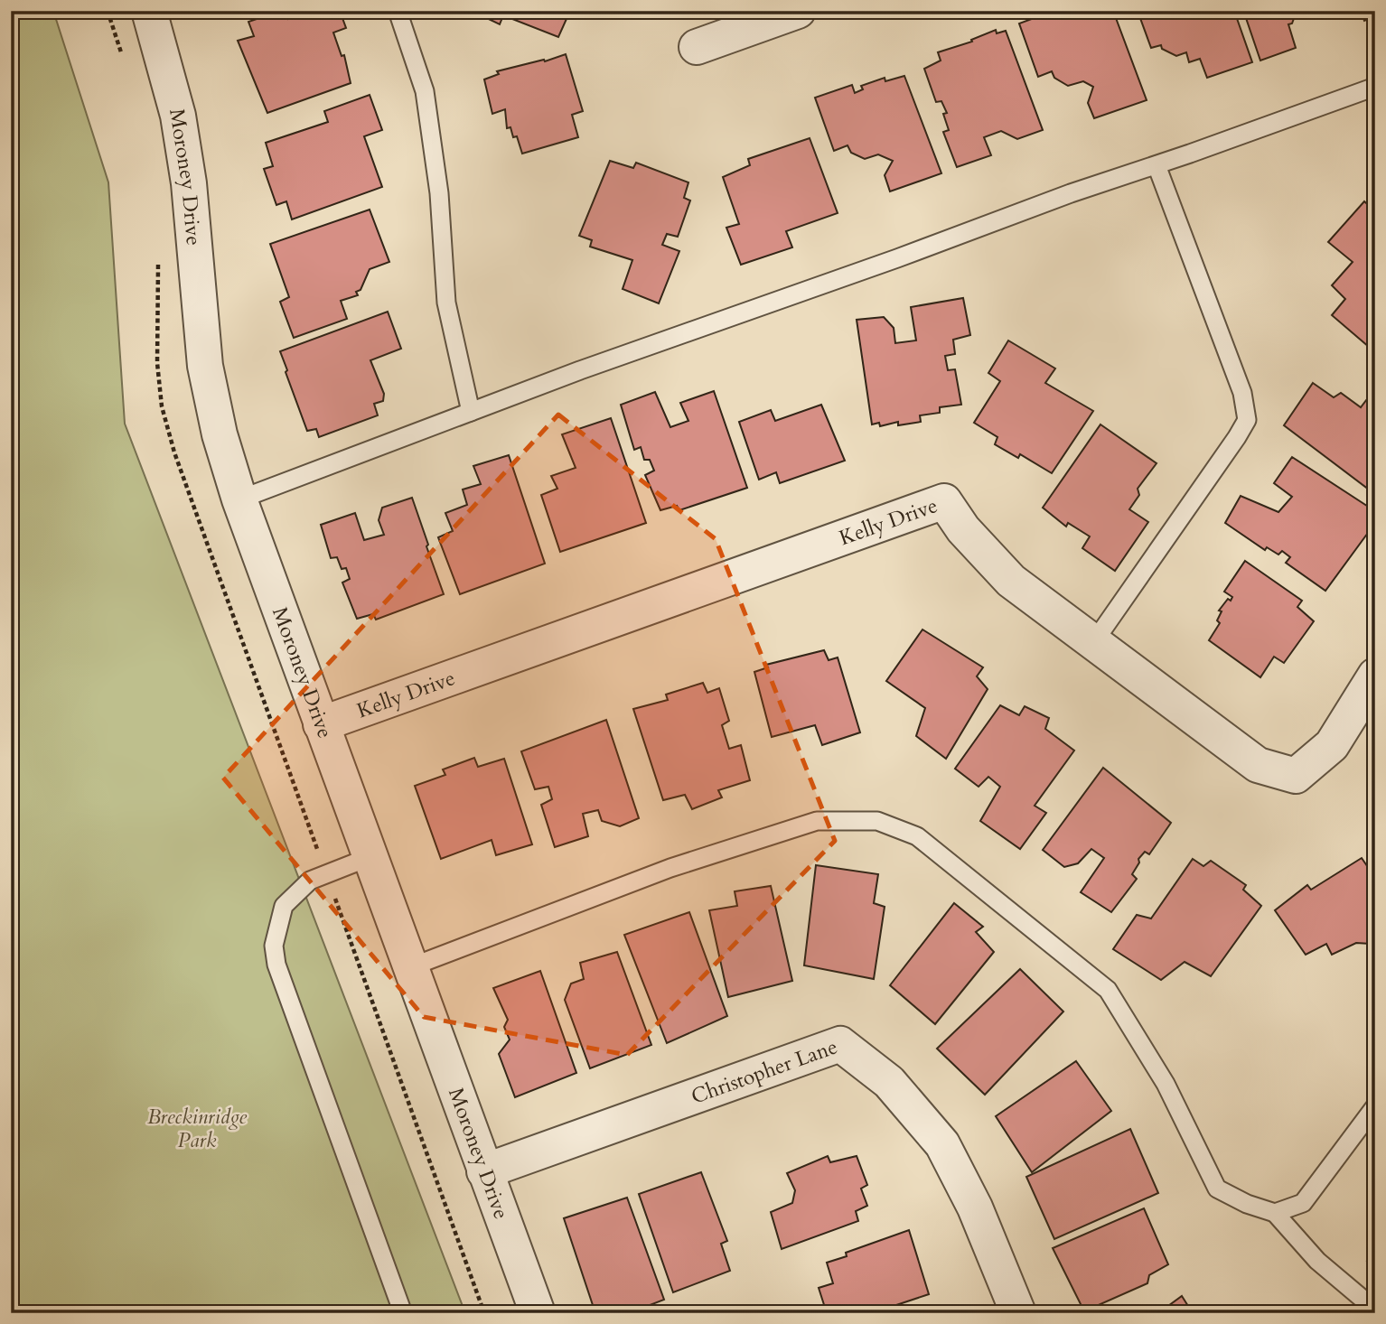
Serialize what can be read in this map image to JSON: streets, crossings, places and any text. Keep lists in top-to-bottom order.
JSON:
{
  "streets": {
    "street": ["Moroney Drive", "Kelly Drive", "Christopher Lane"]
  },
  "crossings": [
    ["Moroney Drive", "Kelly Drive"],
    ["Moroney Drive", "Christopher Lane"]
  ],
  "parks": ["Breckinridge Park"]
}
